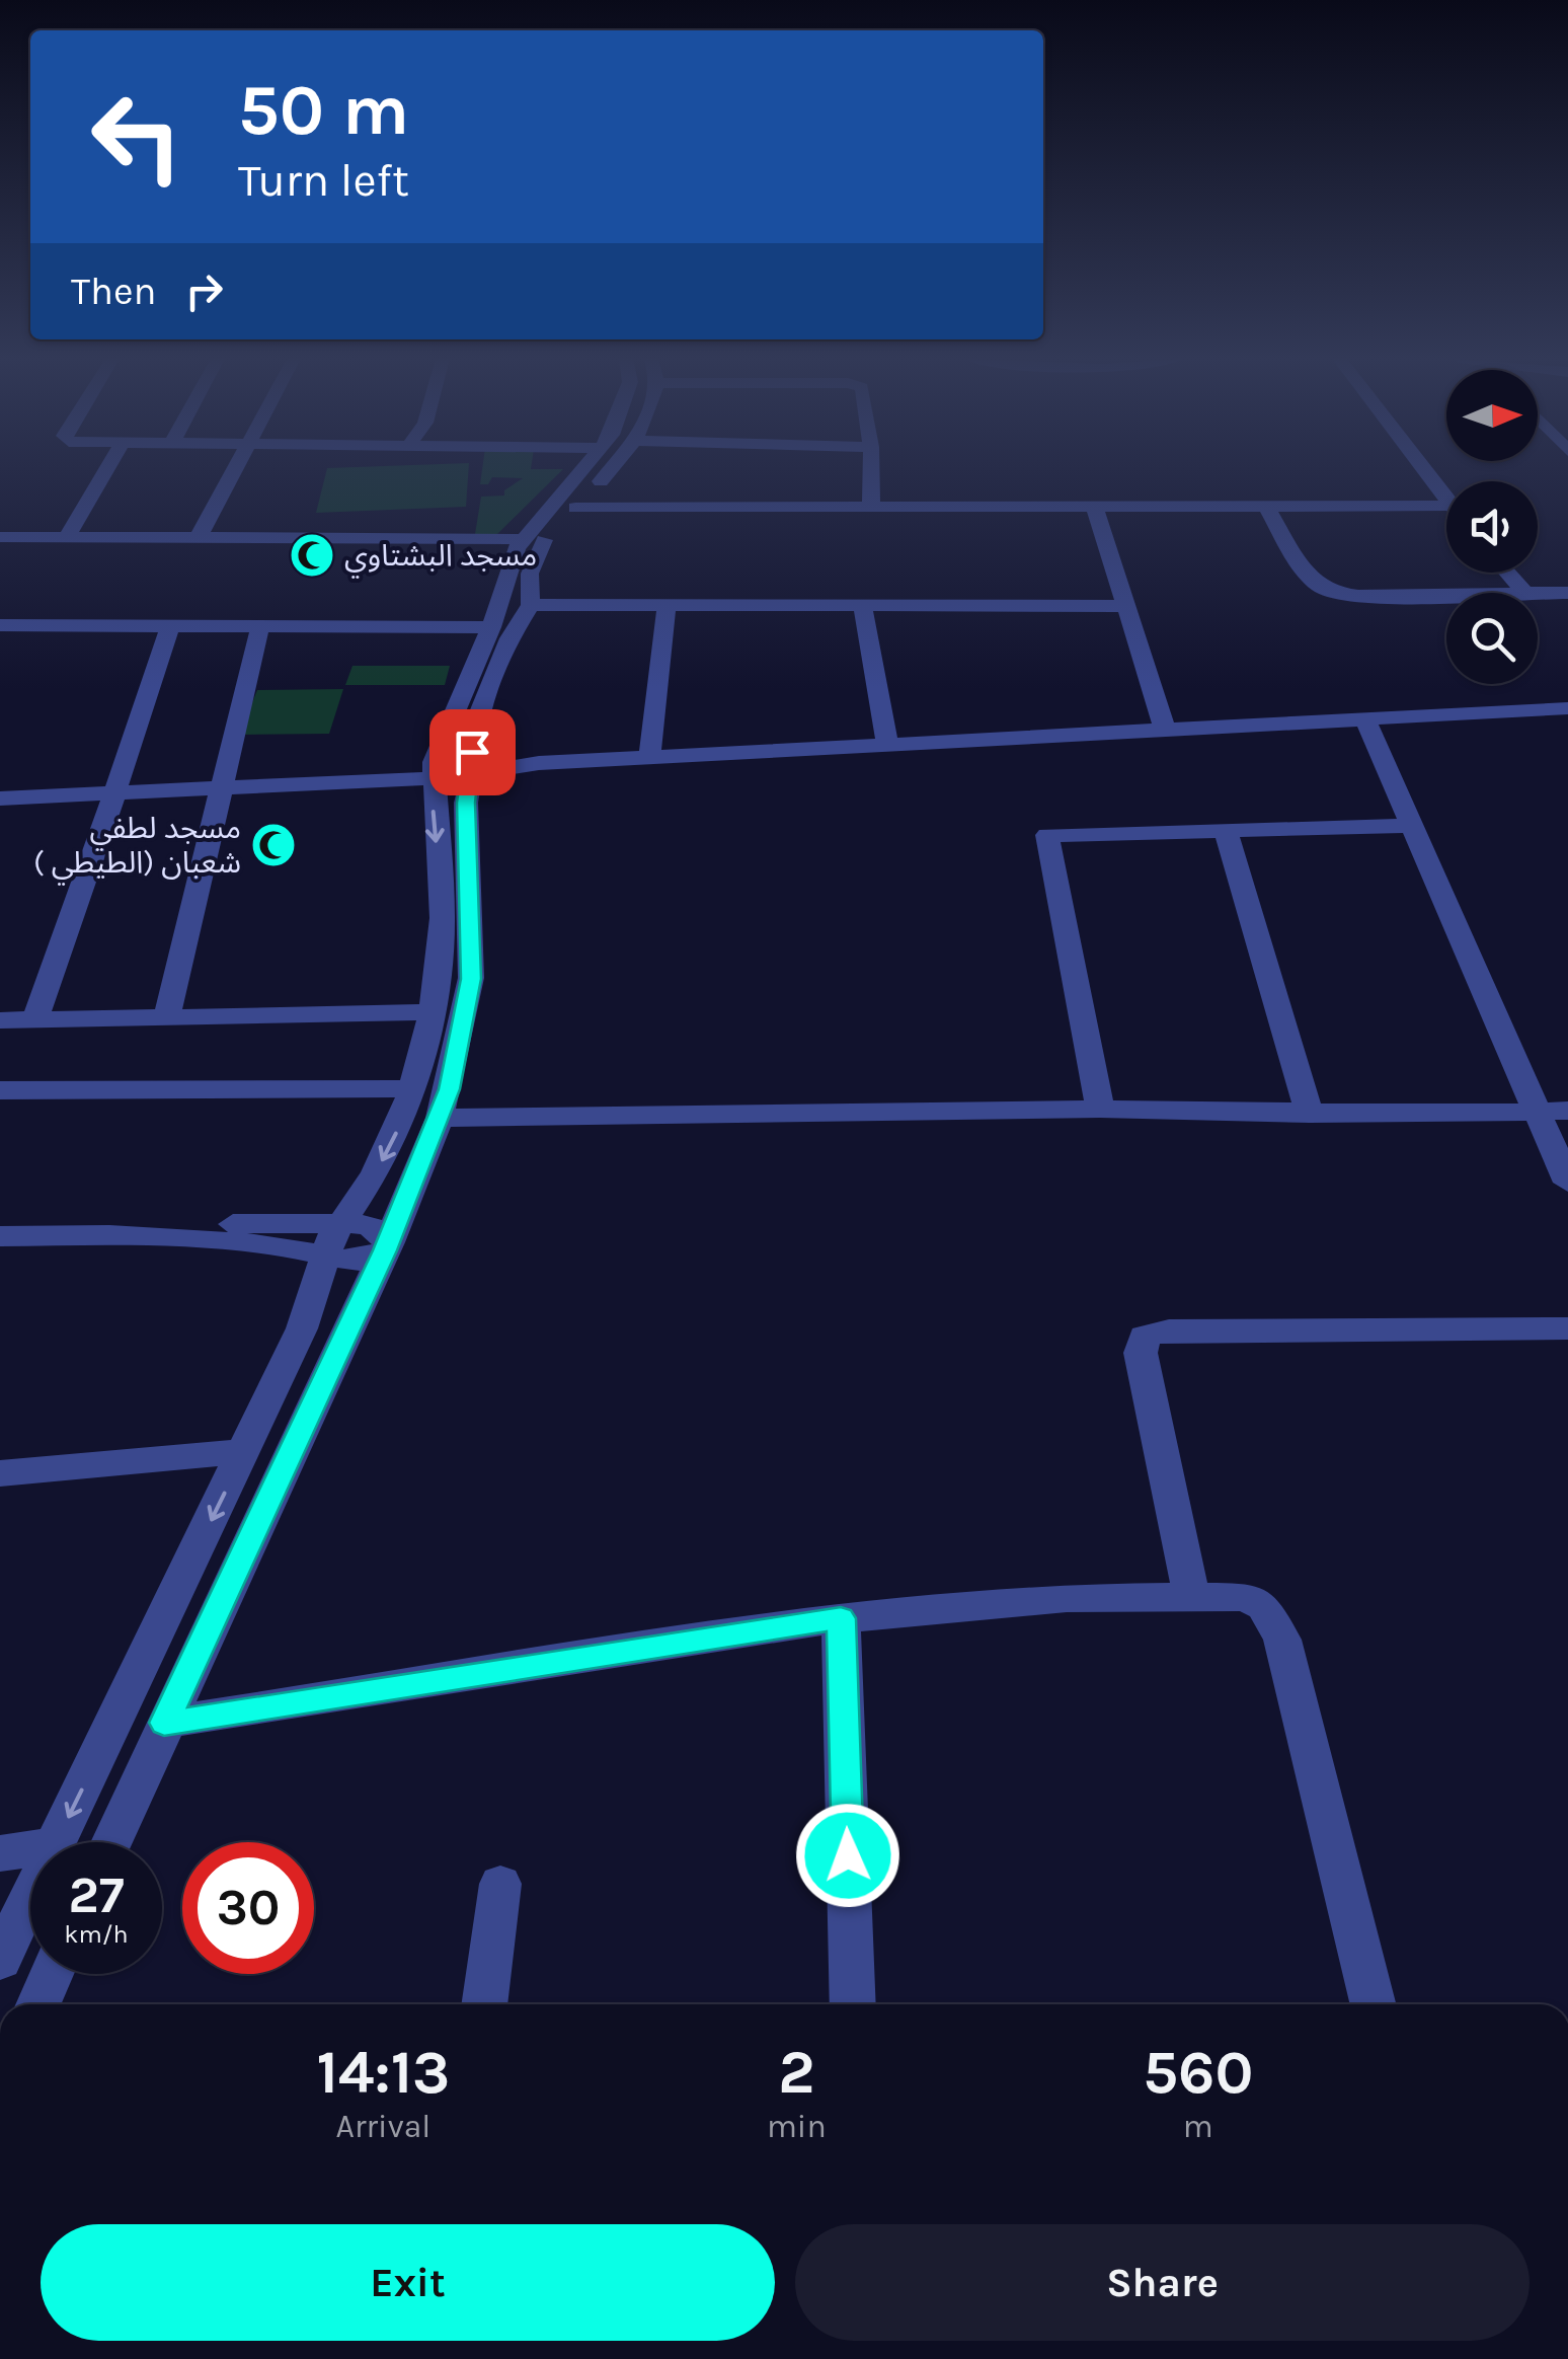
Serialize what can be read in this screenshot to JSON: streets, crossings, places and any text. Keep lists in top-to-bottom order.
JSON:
{
  "places": {
    "mosque": ["مسجد البشتاوي", "مسجد لطفي شعبان (الطيطي )"]
  },
  "north": "right",
  "page": {
    "turn": ["50 m", "Turn left"],
    "then": "Then",
    "speed": "27 km/h",
    "limit": "30",
    "eta": [
      "14:13",
      "Arrival",
      "2",
      "min",
      "560",
      "m"
    ],
    "buttons": ["Exit", "Share"]
  }
}
